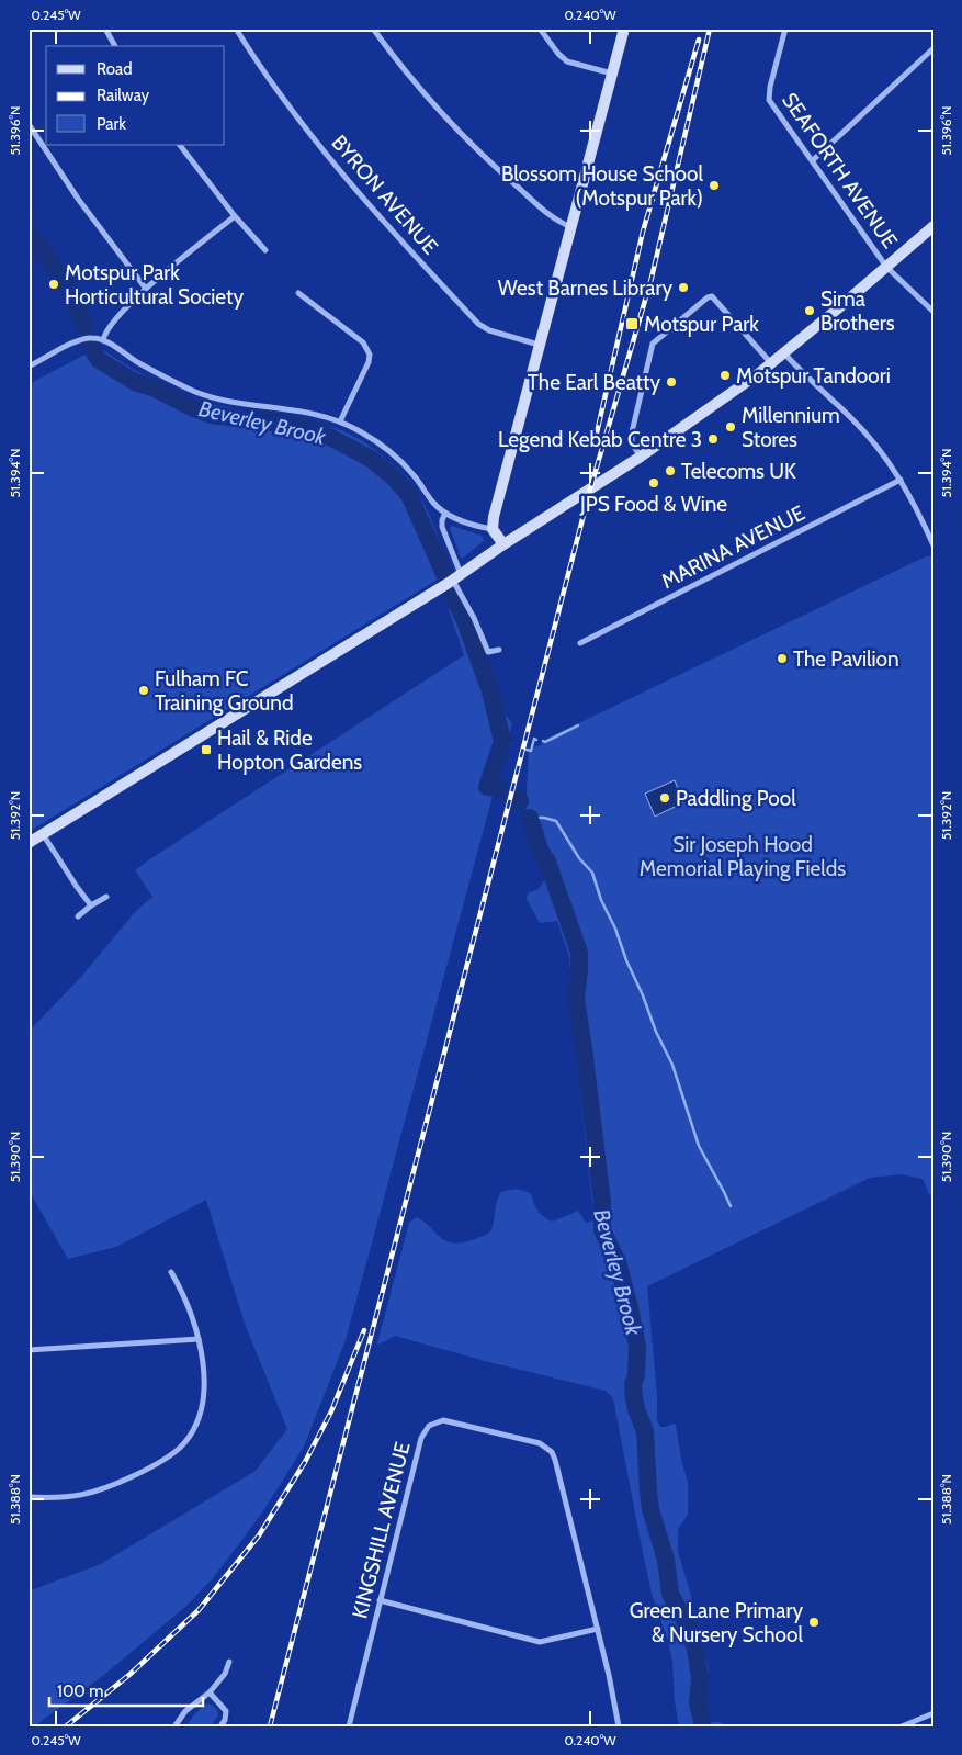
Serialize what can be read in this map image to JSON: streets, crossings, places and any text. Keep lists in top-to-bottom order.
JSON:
{
  "streets": {
    "street": [
      "SEAFORTH AVENUE",
      "BYRON AVENUE",
      "MARINA AVENUE",
      "KINGSHILL AVENUE"
    ]
  },
  "water": ["Beverley Brook"],
  "parks": ["Sir Joseph Hood Memorial Playing Fields"],
  "places": {
    "other": [
      "Blossom House School (Motspur Park)",
      "Motspur Park Horticultural Society",
      "West Barnes Library",
      "Sima Brothers",
      "Motspur Tandoori",
      "The Earl Beatty",
      "Millennium Stores",
      "Legend Kebab Centre 3",
      "Telecoms UK",
      "JPS Food & Wine",
      "The Pavilion",
      "Fulham FC Training Ground",
      "Paddling Pool",
      "Green Lane Primary & Nursery School"
    ],
    "transit": ["Motspur Park", "Hail & Ride Hopton Gardens"]
  },
  "legend": ["Road", "Railway", "Park"],
  "scale_bar": "100 m",
  "coordinates": [
    "0.245°W",
    "0.240°W",
    "51.396°N",
    "51.394°N",
    "51.392°N",
    "51.390°N",
    "51.388°N"
  ]
}
